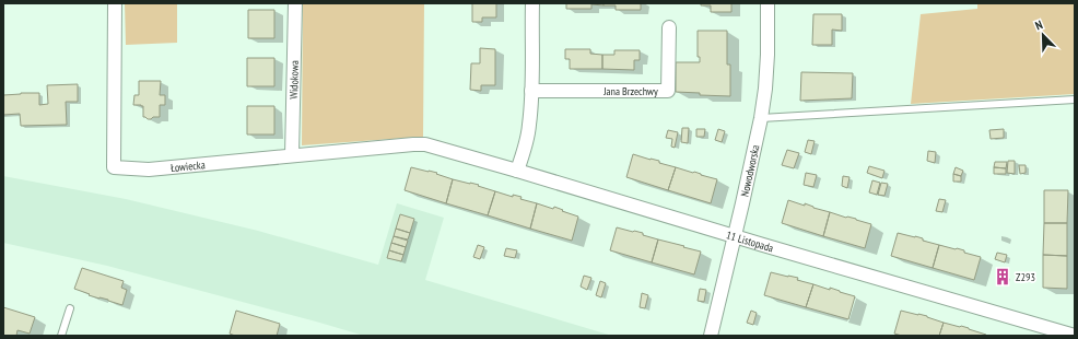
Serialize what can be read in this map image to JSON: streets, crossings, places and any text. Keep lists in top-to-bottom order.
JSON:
{
  "streets": {
    "street": [
      "Widokowa",
      "Jana Brzechwy",
      "Łowiecka",
      "Nowodworska",
      "11 Listopada"
    ]
  },
  "crossings": [
    ["Widokowa", "Łowiecka"],
    ["Łowiecka", "11 Listopada"],
    ["Nowodworska", "11 Listopada"]
  ],
  "places": {
    "building": ["Z293"]
  },
  "north": "top left"
}
